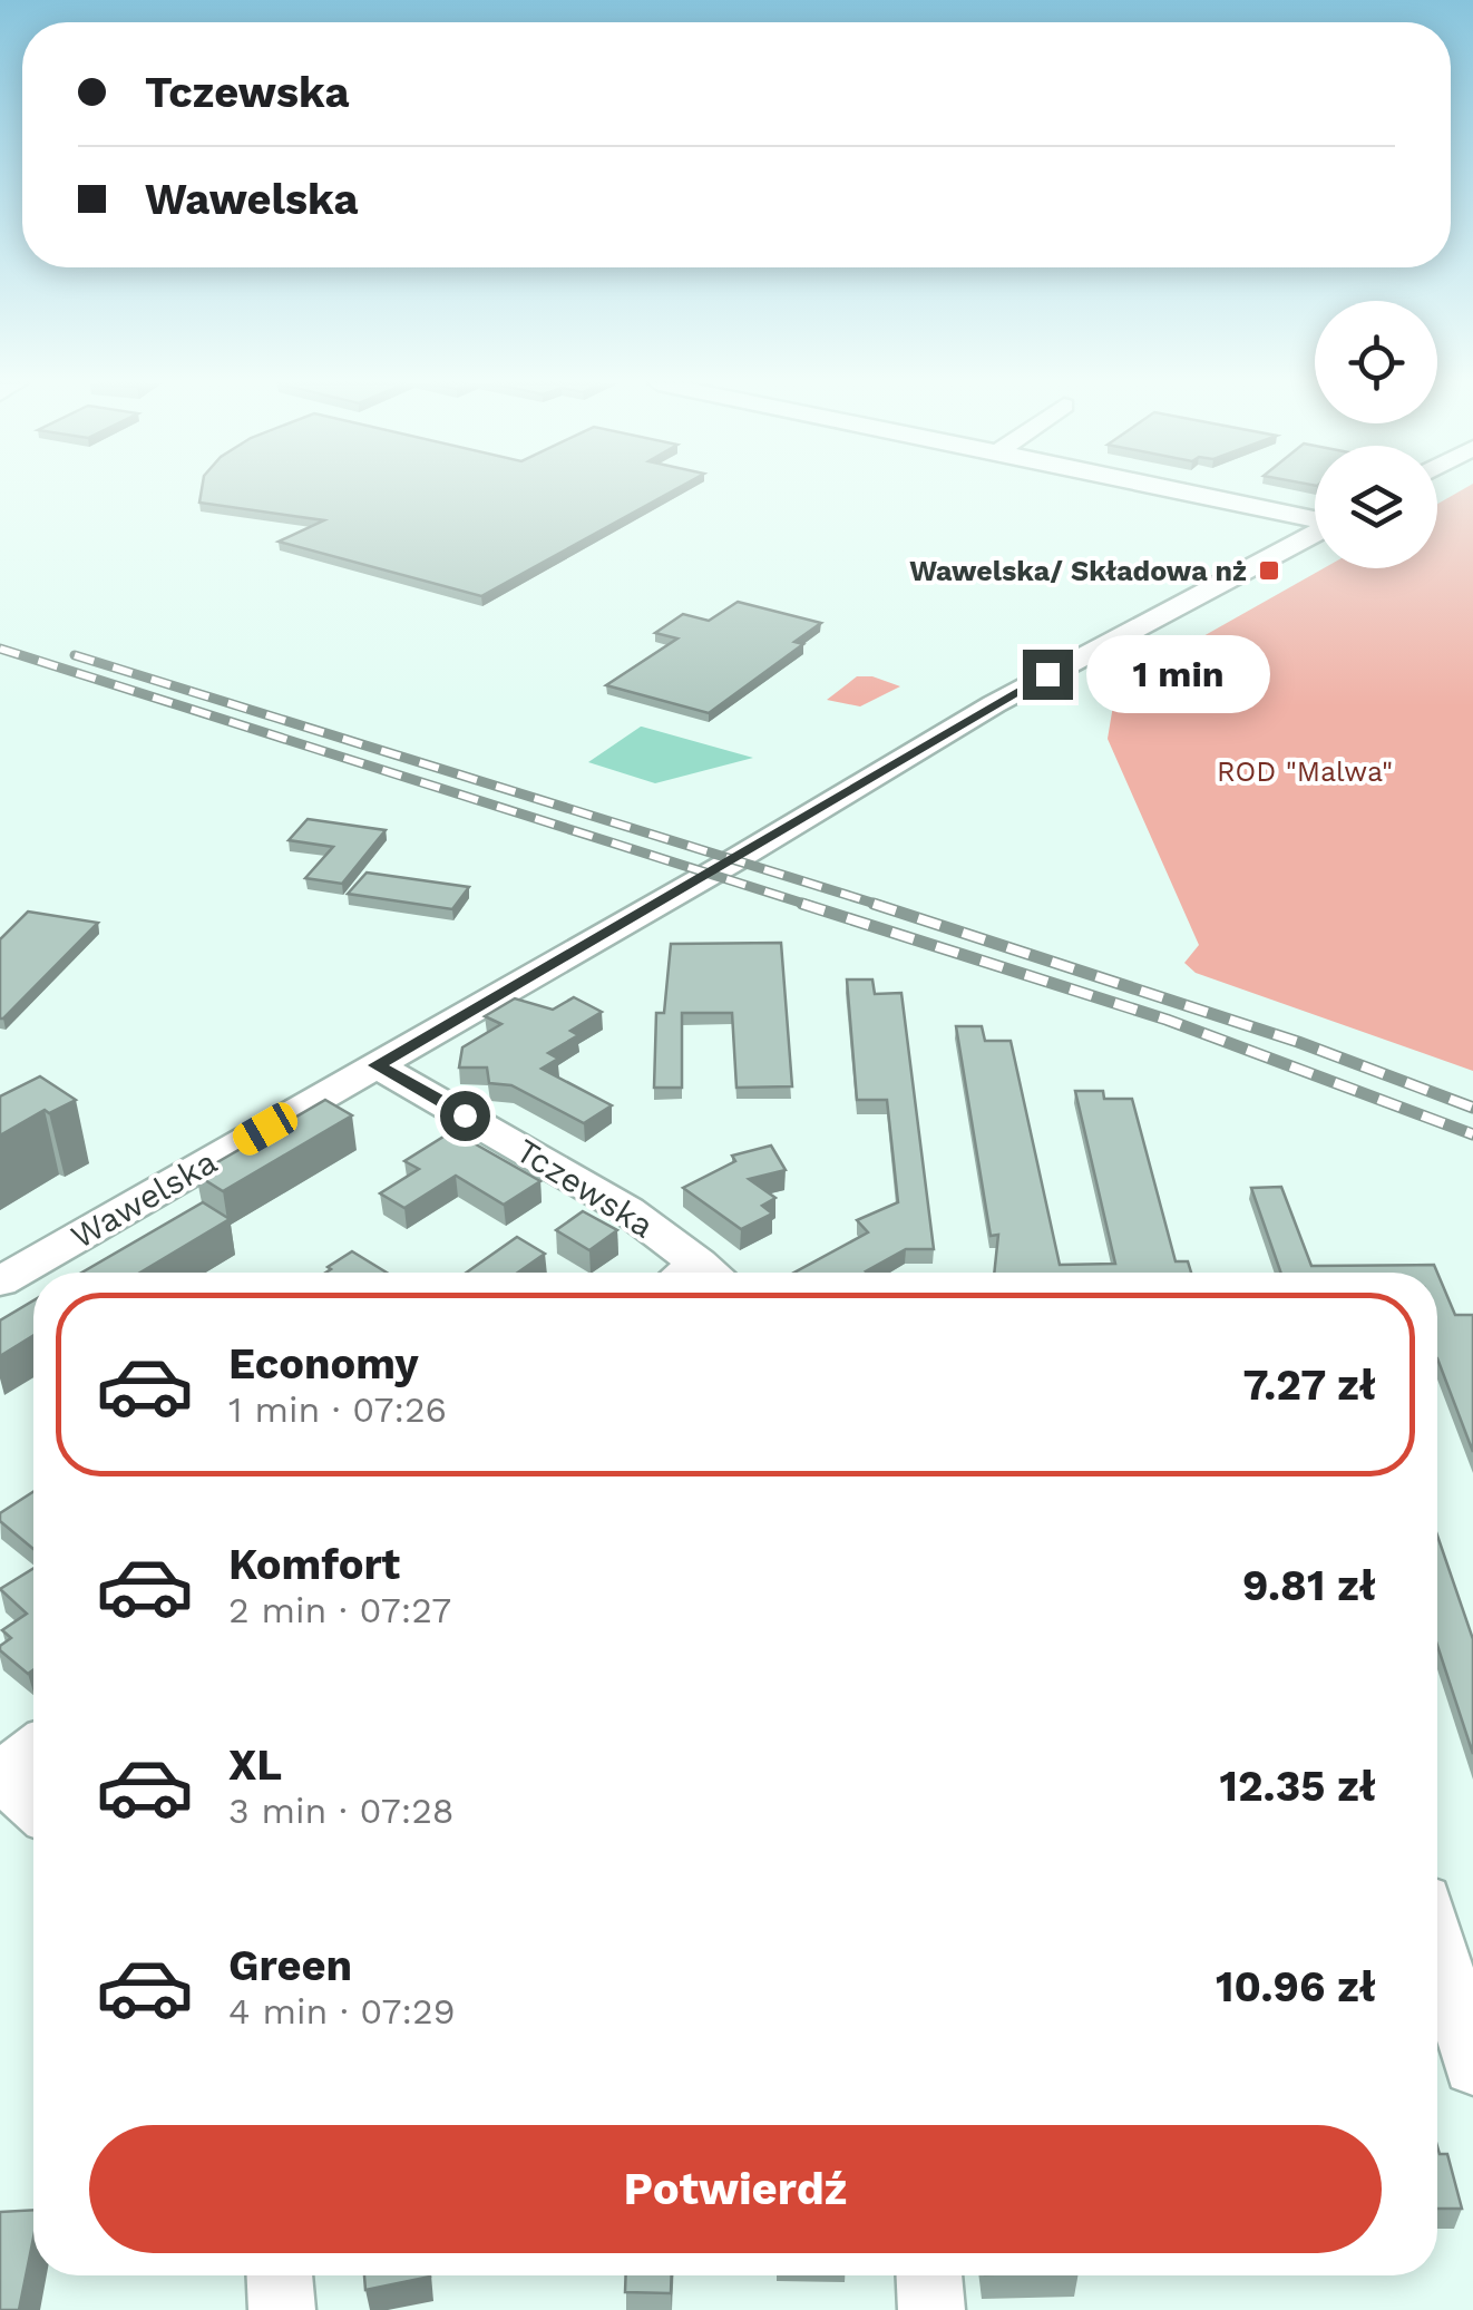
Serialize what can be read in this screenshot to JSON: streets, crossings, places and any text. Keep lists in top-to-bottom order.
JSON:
{
  "streets": {
    "street": ["Tczewska", "Wawelska"]
  },
  "crossings": [
    ["Tczewska", "Wawelska"]
  ],
  "parks": ["ROD \"Malwa\""],
  "places": {
    "transit": ["Wawelska/ Składowa nż"]
  },
  "page": {
    "banner": ["Tczewska", "Wawelska"],
    "bubble": "1 min",
    "list": [
      {
        "name": "Economy",
        "note": "1 min · 07:26",
        "value": "7.27 zł"
      },
      {
        "name": "Komfort",
        "note": "2 min · 07:27",
        "value": "9.81 zł"
      },
      {
        "name": "XL",
        "note": "3 min · 07:28",
        "value": "12.35 zł"
      },
      {
        "name": "Green",
        "note": "4 min · 07:29",
        "value": "10.96 zł"
      }
    ],
    "buttons": "Potwierdź"
  }
}
